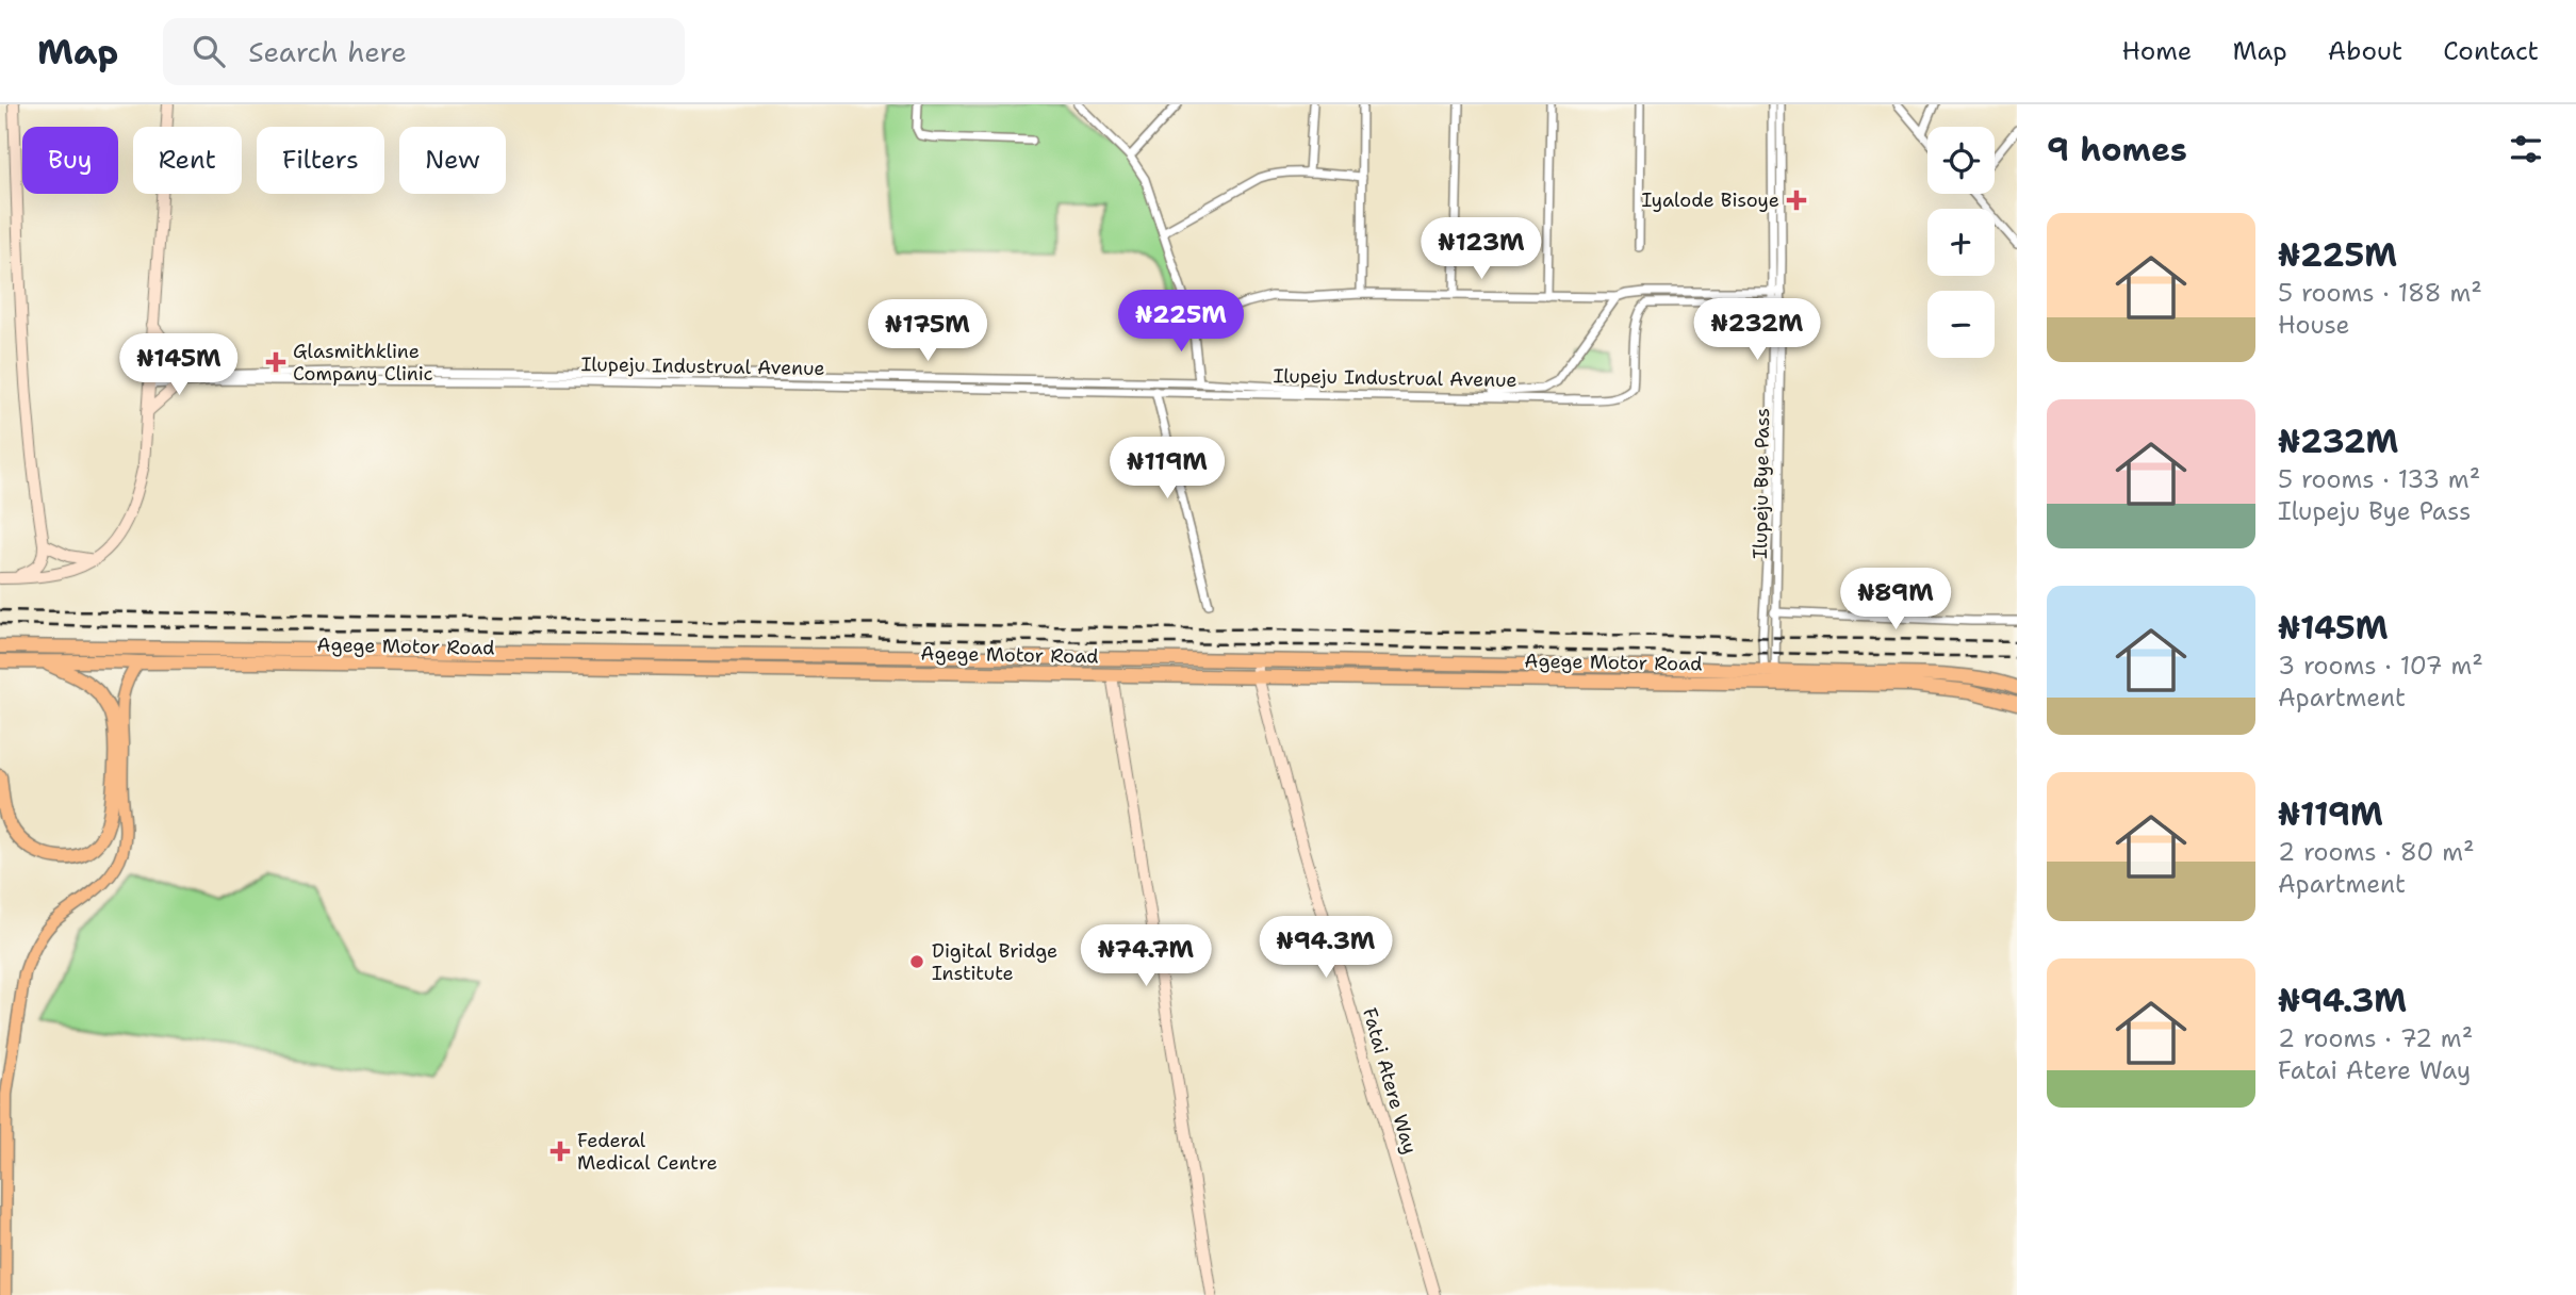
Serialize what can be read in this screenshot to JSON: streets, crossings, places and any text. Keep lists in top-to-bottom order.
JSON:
{
  "streets": {
    "highway": ["Agege Motor Road"],
    "street": ["Ilupeju Industrual Avenue", "Ilupeju Bye Pass", "Fatai Atere Way"]
  },
  "crossings": [
    ["Ilupeju Industrual Avenue", "Ilupeju Bye Pass"],
    ["Ilupeju Bye Pass", "Agege Motor Road"],
    ["Agege Motor Road", "Fatai Atere Way"]
  ],
  "places": {
    "health": ["Iyalode Bisoye", "Glasmithkline Company Clinic", "Federal Medical Centre"],
    "other": ["Digital Bridge Institute"]
  },
  "page": {
    "header": "Map",
    "search": "Search here",
    "nav": [
      "Home",
      "Map",
      "About",
      "Contact"
    ],
    "heading": "9 homes",
    "map_buttons": ["+", "−"],
    "chip": [
      "Buy",
      "Rent",
      "Filters",
      "New"
    ],
    "list": [
      {
        "name": "₦225M",
        "note": "5 rooms · 188 m² · House"
      },
      {
        "name": "₦232M",
        "note": "5 rooms · 133 m² · Ilupeju Bye Pass"
      },
      {
        "name": "₦145M",
        "note": "3 rooms · 107 m² · Apartment"
      },
      {
        "name": "₦119M",
        "note": "2 rooms · 80 m² · Apartment"
      },
      {
        "name": "₦94.3M",
        "note": "2 rooms · 72 m² · Fatai Atere Way"
      }
    ],
    "price": [
      "₦123M",
      "₦225M",
      "₦232M",
      "₦175M",
      "₦145M",
      "₦119M",
      "₦89M",
      "₦94.3M",
      "₦74.7M"
    ]
  }
}
